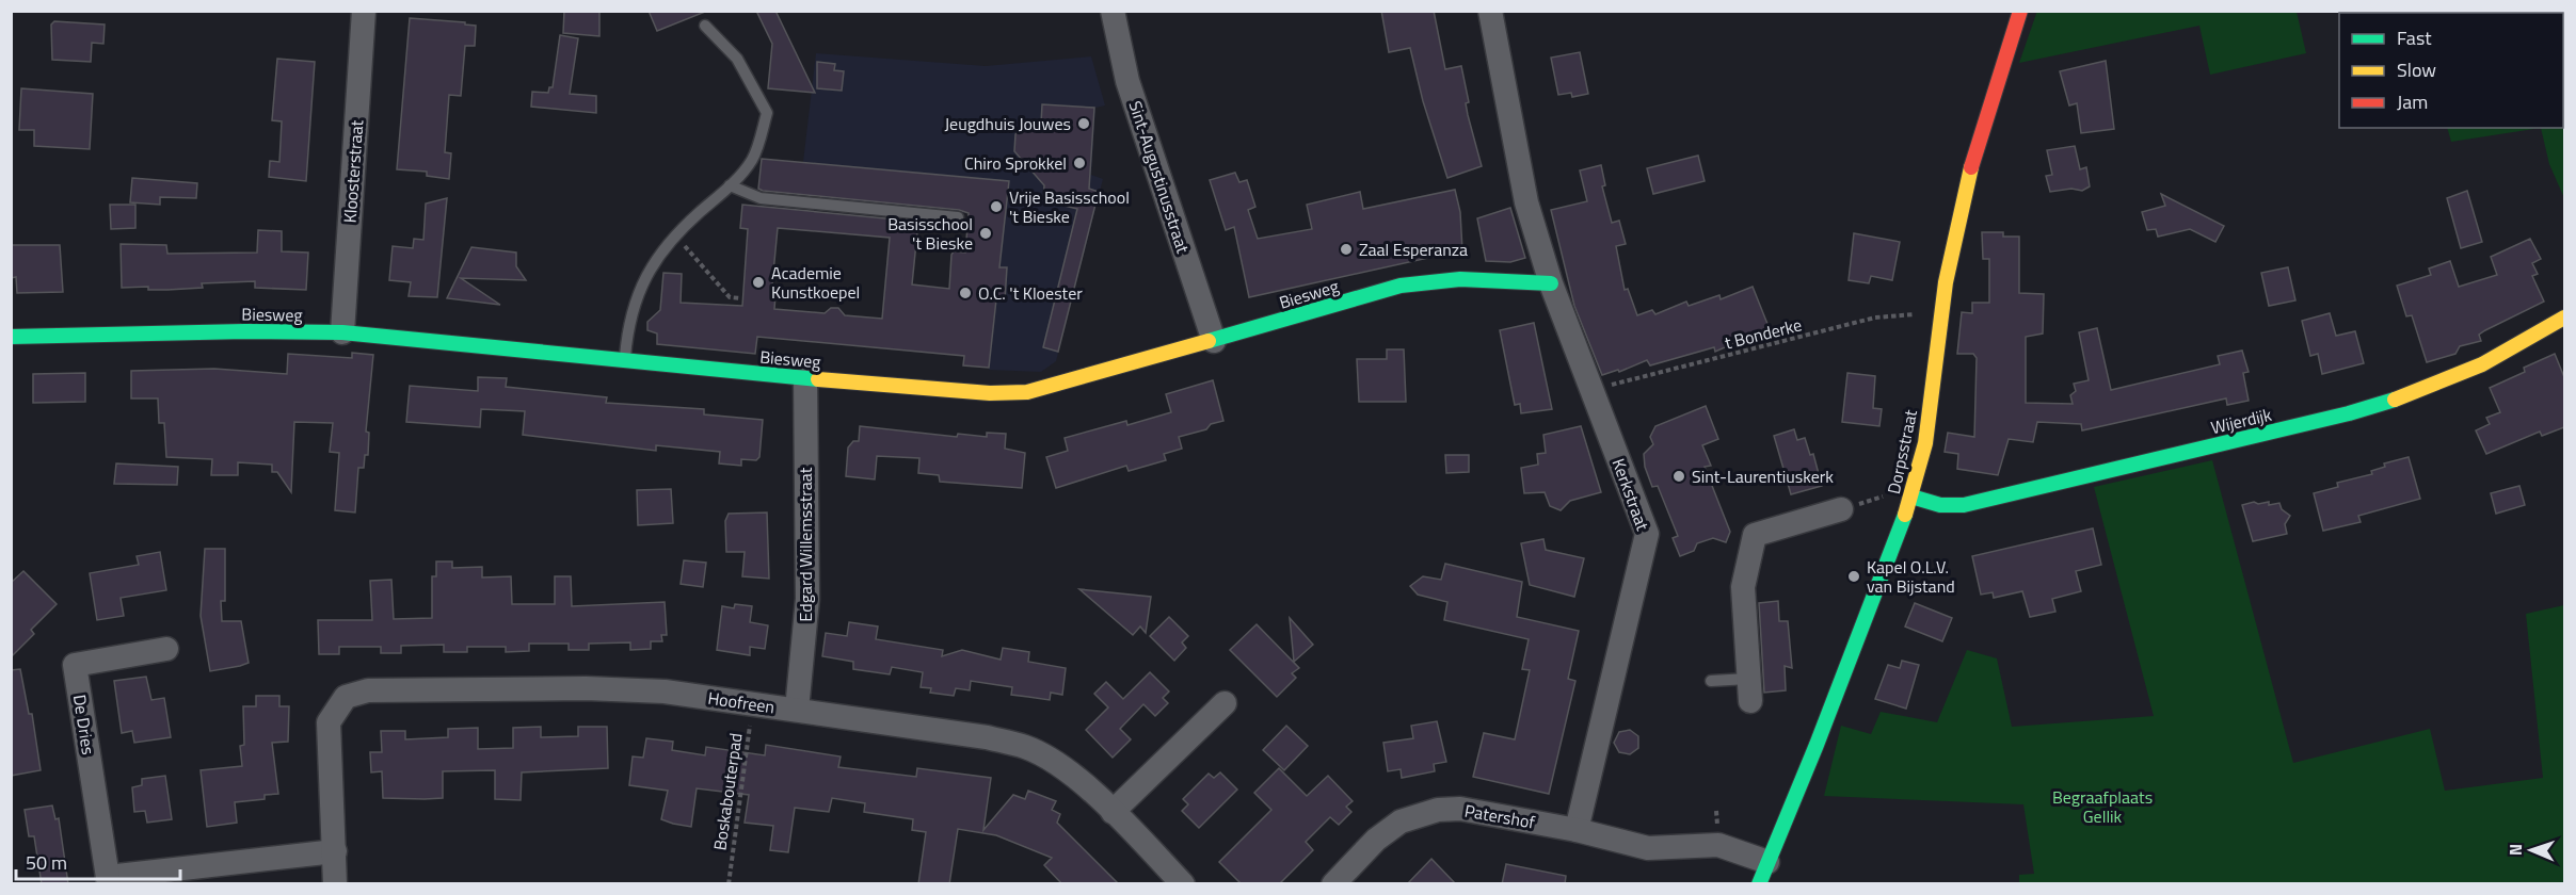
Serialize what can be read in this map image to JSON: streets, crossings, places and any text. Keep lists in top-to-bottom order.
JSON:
{
  "streets": {
    "street": [
      "Kloosterstraat",
      "Sint-Augustinusstraat",
      "Biesweg",
      "Wijerdijk",
      "Dorpsstraat",
      "Kerkstraat",
      "Edgard Willemsstraat",
      "Hoofreen",
      "De Dries",
      "Patershof"
    ],
    "path": ["t Bonderke", "Boskabouterpad"]
  },
  "crossings": [
    ["Kloosterstraat", "Biesweg"],
    ["Sint-Augustinusstraat", "Biesweg"],
    ["Biesweg", "Kerkstraat"],
    ["Biesweg", "Edgard Willemsstraat"],
    ["t Bonderke", "Dorpsstraat"],
    ["t Bonderke", "Kerkstraat"],
    ["Wijerdijk", "Dorpsstraat"],
    ["Kerkstraat", "Patershof"],
    ["Edgard Willemsstraat", "Hoofreen"],
    ["Hoofreen", "De Dries"],
    ["Hoofreen", "Boskabouterpad"]
  ],
  "parks": ["Begraafplaats Gellik"],
  "places": [
    "Jeugdhuis Jouwes",
    "Chiro Sprokkel",
    "Vrije Basisschool 't Bieske",
    "Basisschool 't Bieske",
    "Zaal Esperanza",
    "Academie Kunstkoepel",
    "O.C. 't Kloester",
    "Sint-Laurentiuskerk",
    "Kapel O.L.V. van Bijstand"
  ],
  "legend": ["Fast", "Slow", "Jam"],
  "scale_bar": "50 m",
  "north": "left"
}
